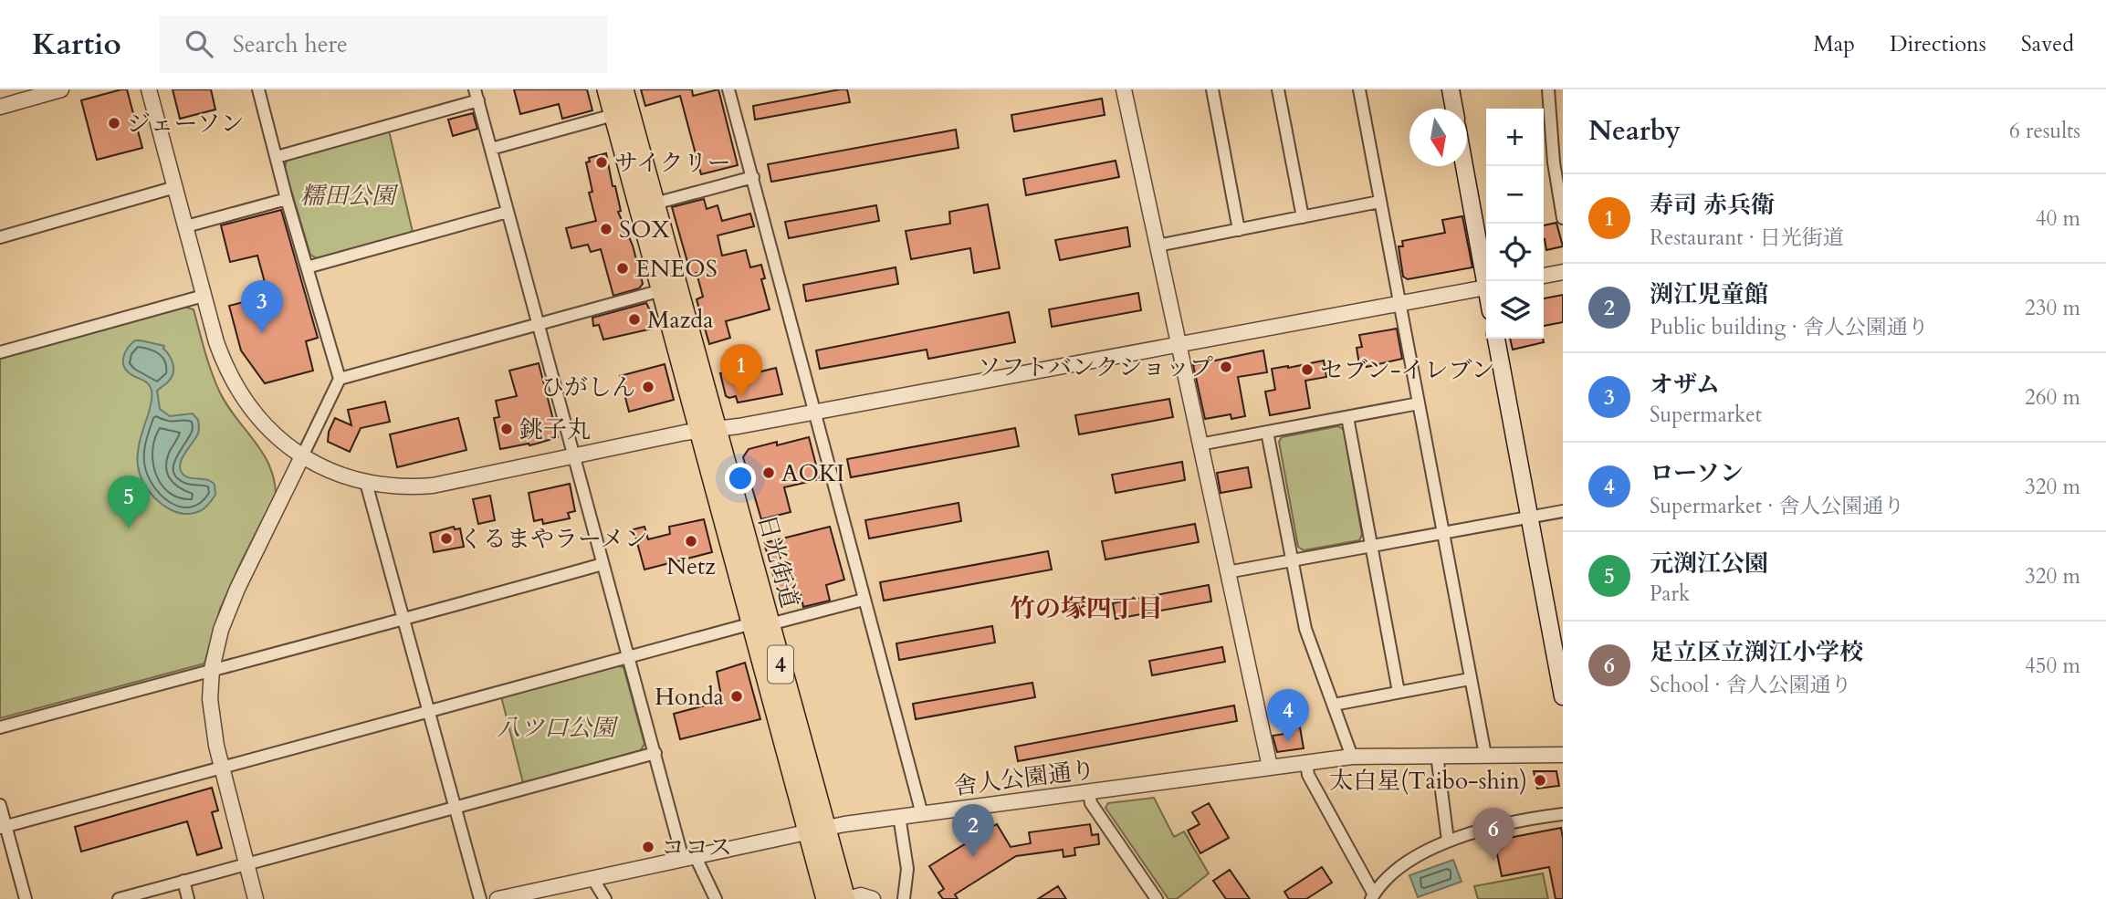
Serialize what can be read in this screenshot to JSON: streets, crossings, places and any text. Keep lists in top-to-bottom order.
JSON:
{
  "streets": {
    "highway": ["日光街道", "4"],
    "street": ["舎人公園通り"]
  },
  "crossings": [
    ["日光街道", "舎人公園通り"]
  ],
  "districts": ["竹の塚四丁目"],
  "parks": ["糯田公園", "八ツ口公園"],
  "places": [
    "ジェーソン",
    "サイクリー",
    "SOX",
    "ENEOS",
    "Mazda",
    "ソフトバンクショップ",
    "セブン-イレブン",
    "ひがしん",
    "銚子丸",
    "AOKI",
    "くるまやラーメン",
    "Netz",
    "Honda",
    "太白星(Taibo-shin)",
    "ココス"
  ],
  "north": "bottom",
  "page": {
    "header": "Kartio",
    "search": "Search here",
    "nav": ["Map", "Directions", "Saved"],
    "heading": ["Nearby", "6 results"],
    "map_buttons": ["+", "−"],
    "list": [
      {
        "mark": "1",
        "name": "寿司 赤兵衛",
        "note": "Restaurant · 日光街道",
        "value": "40 m"
      },
      {
        "mark": "2",
        "name": "渕江児童館",
        "note": "Public building · 舎人公園通り",
        "value": "230 m"
      },
      {
        "mark": "3",
        "name": "オザム",
        "note": "Supermarket",
        "value": "260 m"
      },
      {
        "mark": "4",
        "name": "ローソン",
        "note": "Supermarket · 舎人公園通り",
        "value": "320 m"
      },
      {
        "mark": "5",
        "name": "元渕江公園",
        "note": "Park",
        "value": "320 m"
      },
      {
        "mark": "6",
        "name": "足立区立渕江小学校",
        "note": "School · 舎人公園通り",
        "value": "450 m"
      }
    ],
    "pins": [
      "3",
      "1",
      "5",
      "4",
      "2",
      "6"
    ]
  }
}
